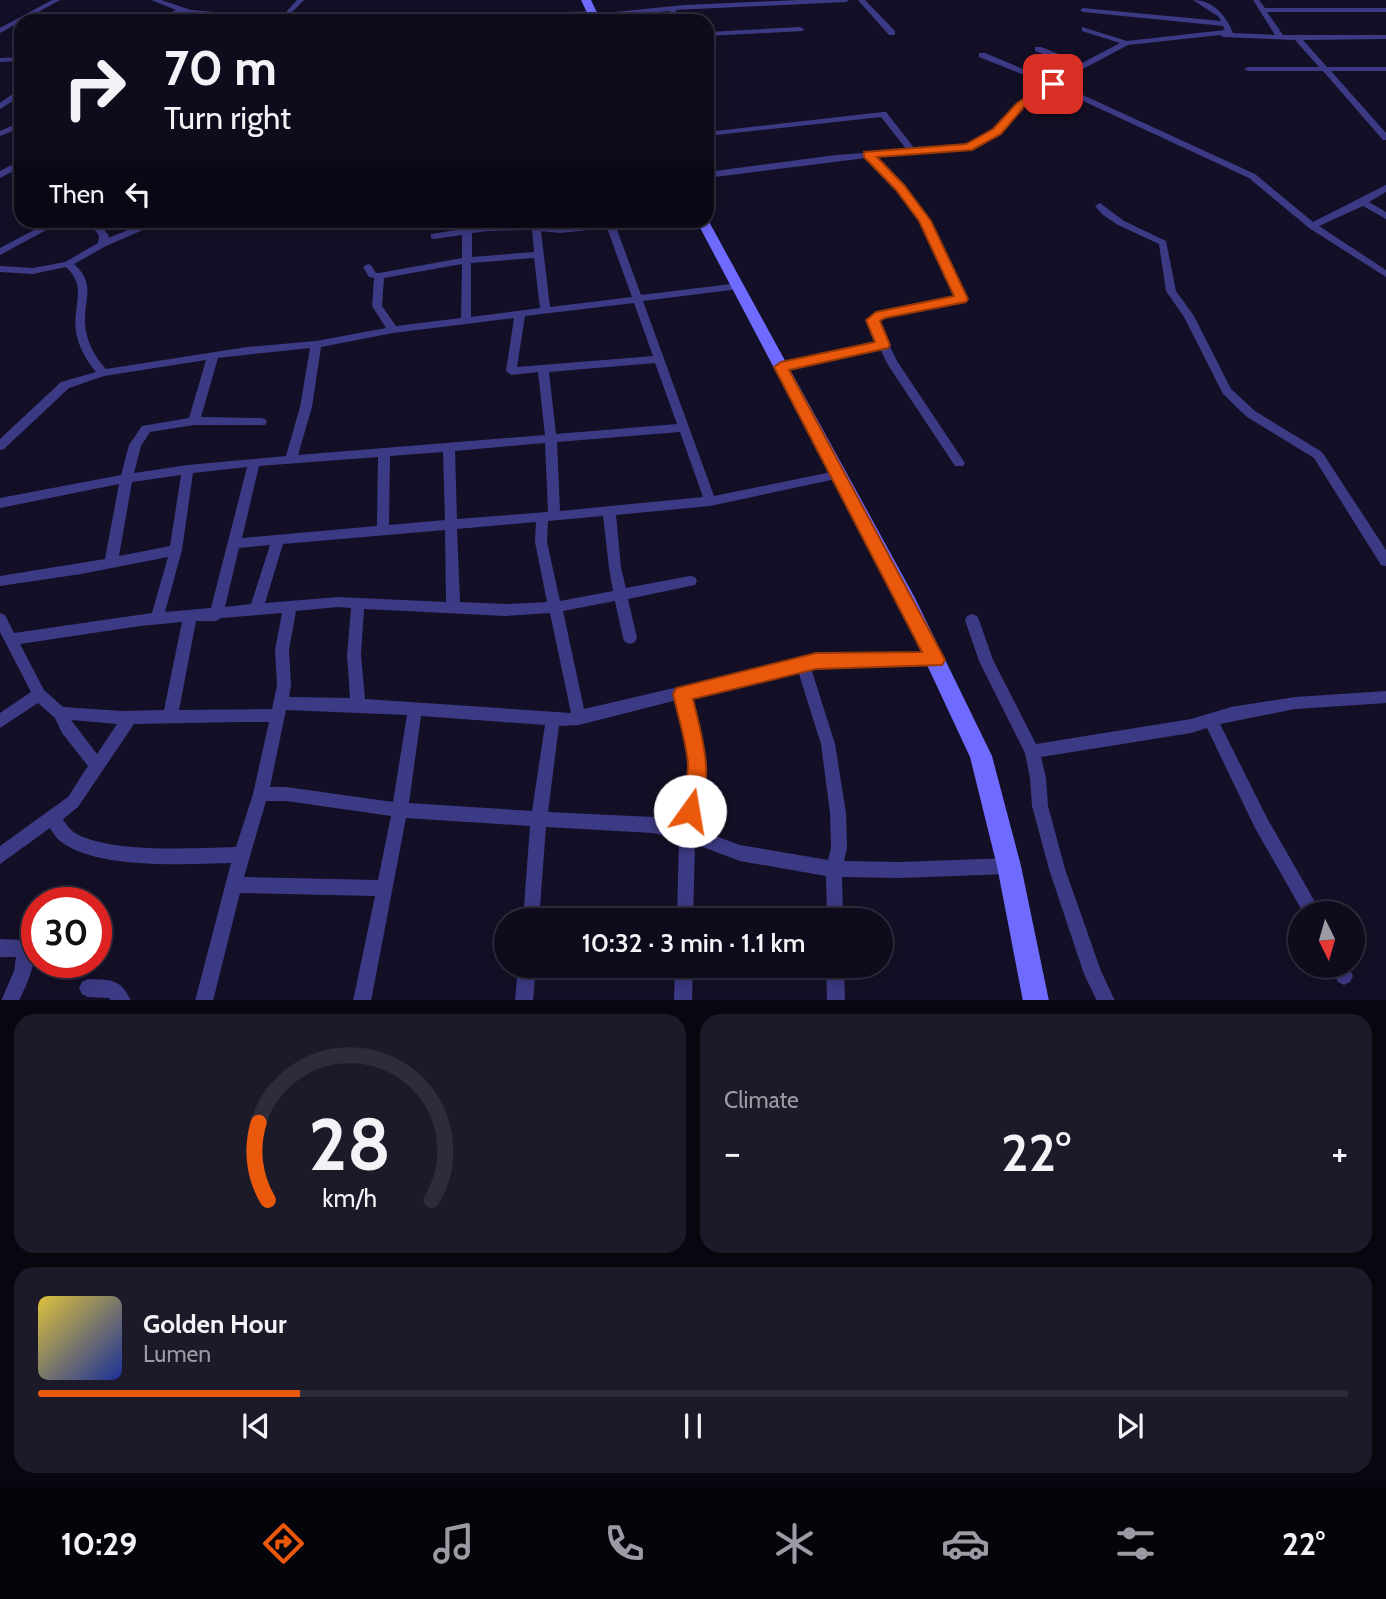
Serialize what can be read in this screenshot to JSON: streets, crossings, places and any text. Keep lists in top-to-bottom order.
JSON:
{
  "north": "bottom",
  "page": {
    "turn": ["70 m", "Turn right"],
    "then": "Then",
    "limit": "30",
    "trip": "10:32 · 3 min · 1.1 km",
    "tile": "Climate",
    "heat": ["−", "22°", "+"],
    "song": ["Golden Hour", "Lumen"],
    "tabs": ["10:29", "22°"],
    "gauge": ["28", "km/h"]
  }
}
